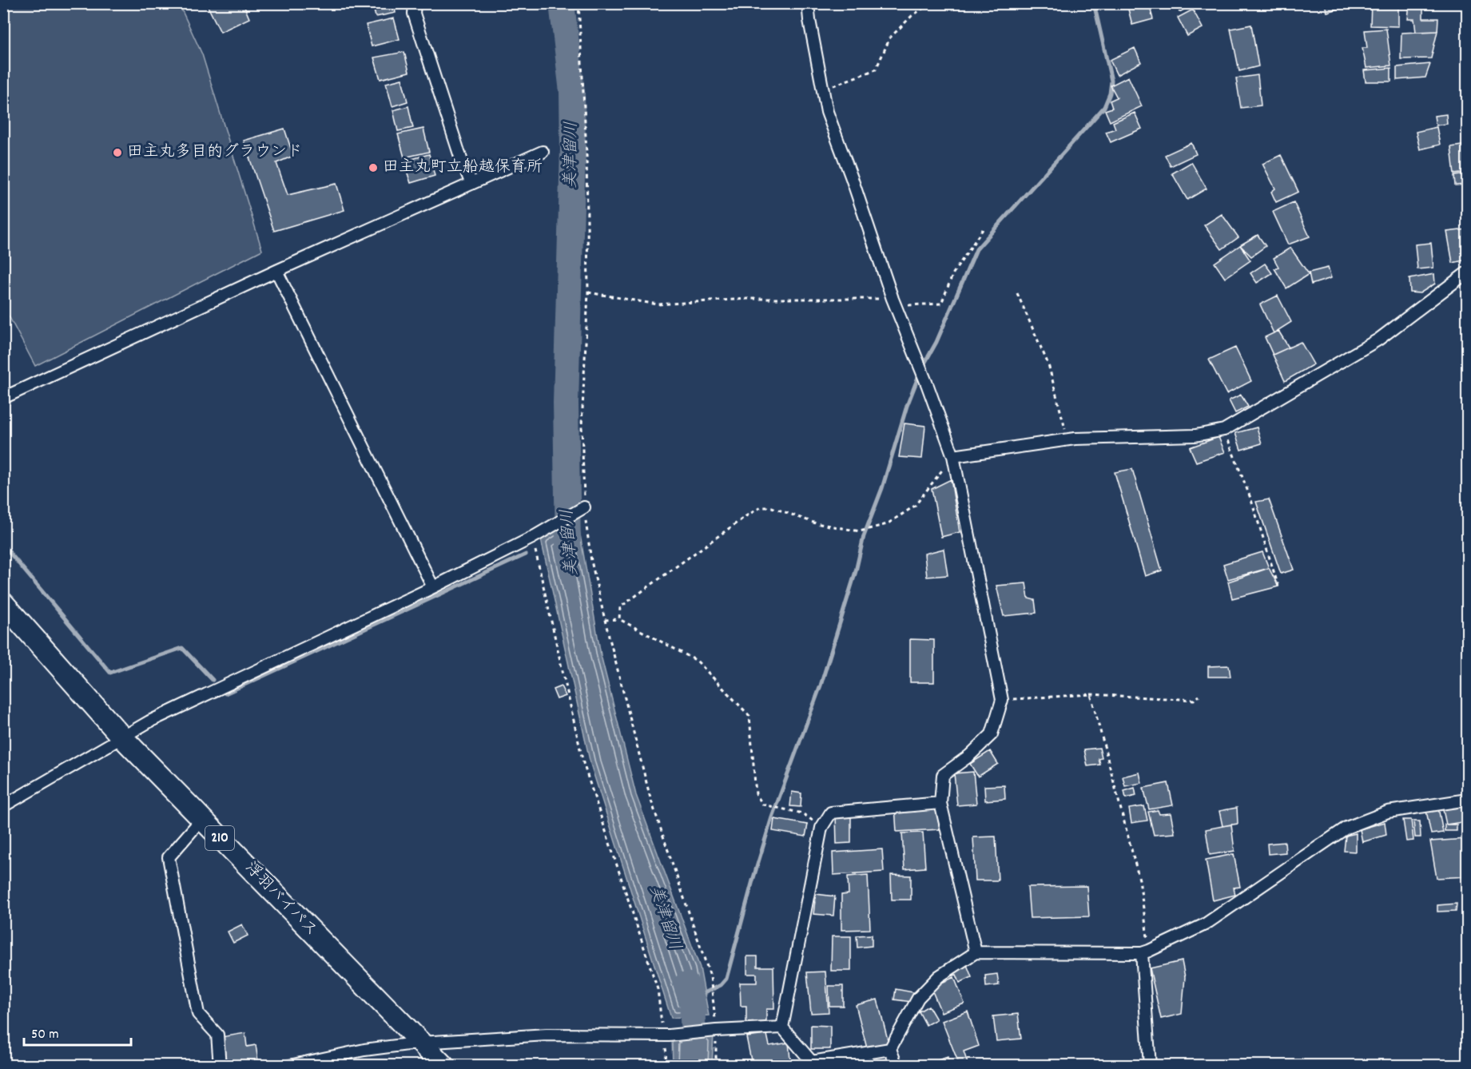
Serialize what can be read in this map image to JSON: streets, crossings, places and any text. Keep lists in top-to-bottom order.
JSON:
{
  "streets": {
    "highway": ["210", "浮羽バイパス"]
  },
  "water": ["美津留川"],
  "places": ["田主丸多目的グラウンド", "田主丸町立船越保育所"],
  "scale_bar": "50 m"
}
